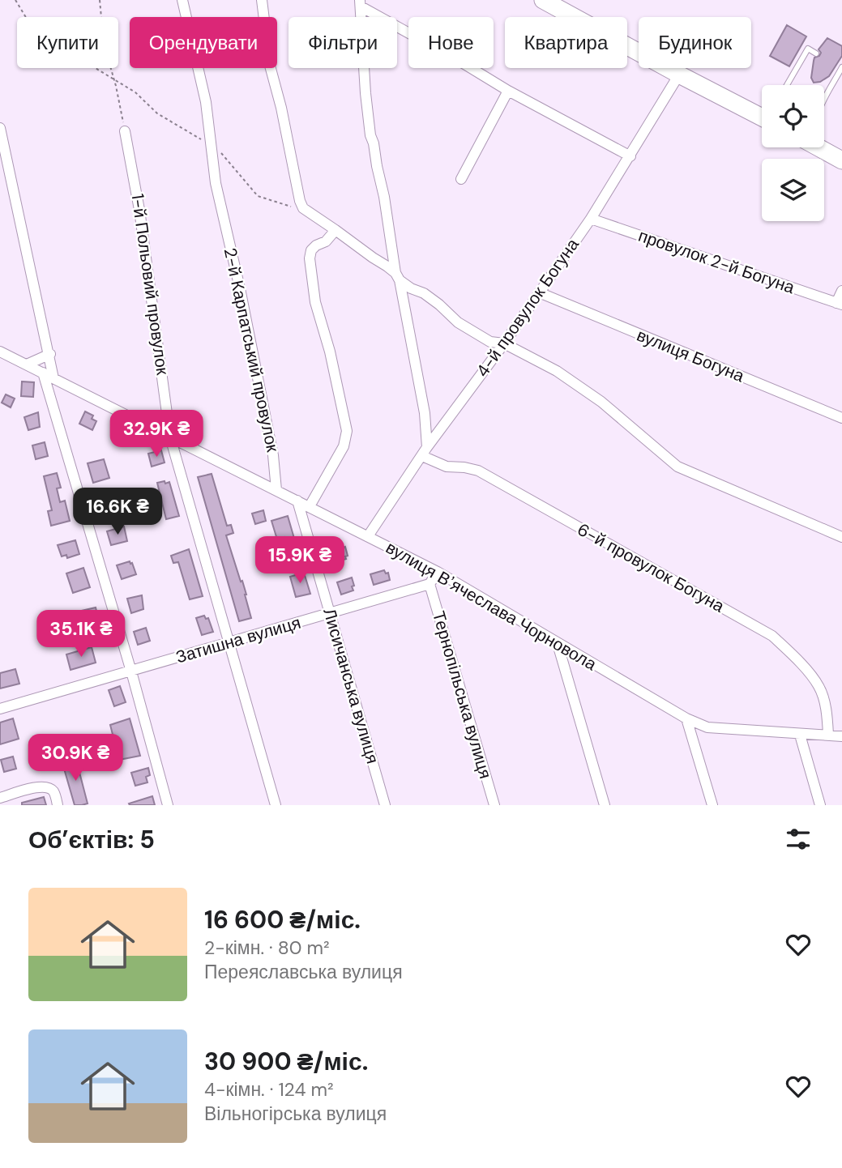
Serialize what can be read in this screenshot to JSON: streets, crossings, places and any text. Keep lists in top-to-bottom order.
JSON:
{
  "streets": {
    "street": [
      "провулок 2-й Богуна",
      "1-й Польовий провулок",
      "4-й провулок Богуна",
      "2-й Карпатський провулок",
      "вулиця Богуна",
      "6-й провулок Богуна",
      "вулиця Вʼячеслава Чорновола",
      "Затишна вулиця",
      "Лисичанська вулиця",
      "Тернопільська вулиця"
    ]
  },
  "crossings": [
    ["провулок 2-й Богуна", "4-й провулок Богуна"],
    ["1-й Польовий провулок", "вулиця Вʼячеслава Чорновола"],
    ["1-й Польовий провулок", "Затишна вулиця"],
    ["4-й провулок Богуна", "вулиця Богуна"],
    ["4-й провулок Богуна", "6-й провулок Богуна"],
    ["4-й провулок Богуна", "вулиця Вʼячеслава Чорновола"],
    ["2-й Карпатський провулок", "вулиця Вʼячеслава Чорновола"],
    ["6-й провулок Богуна", "вулиця Вʼячеслава Чорновола"],
    ["вулиця Вʼячеслава Чорновола", "Лисичанська вулиця"],
    ["Затишна вулиця", "Лисичанська вулиця"],
    ["Затишна вулиця", "Тернопільська вулиця"]
  ],
  "page": {
    "chip": [
      "Купити",
      "Орендувати",
      "Фільтри",
      "Нове",
      "Квартира",
      "Будинок"
    ],
    "price": [
      "32.9K ₴",
      "16.6K ₴",
      "15.9K ₴",
      "35.1K ₴",
      "30.9K ₴"
    ],
    "heading": "Об’єктів: 5",
    "list": [
      {
        "name": "16 600 ₴/міс.",
        "note": "2-кімн. · 80 m² · Переяславська вулиця"
      },
      {
        "name": "30 900 ₴/міс.",
        "note": "4-кімн. · 124 m² · Вільногірська вулиця"
      }
    ]
  }
}
